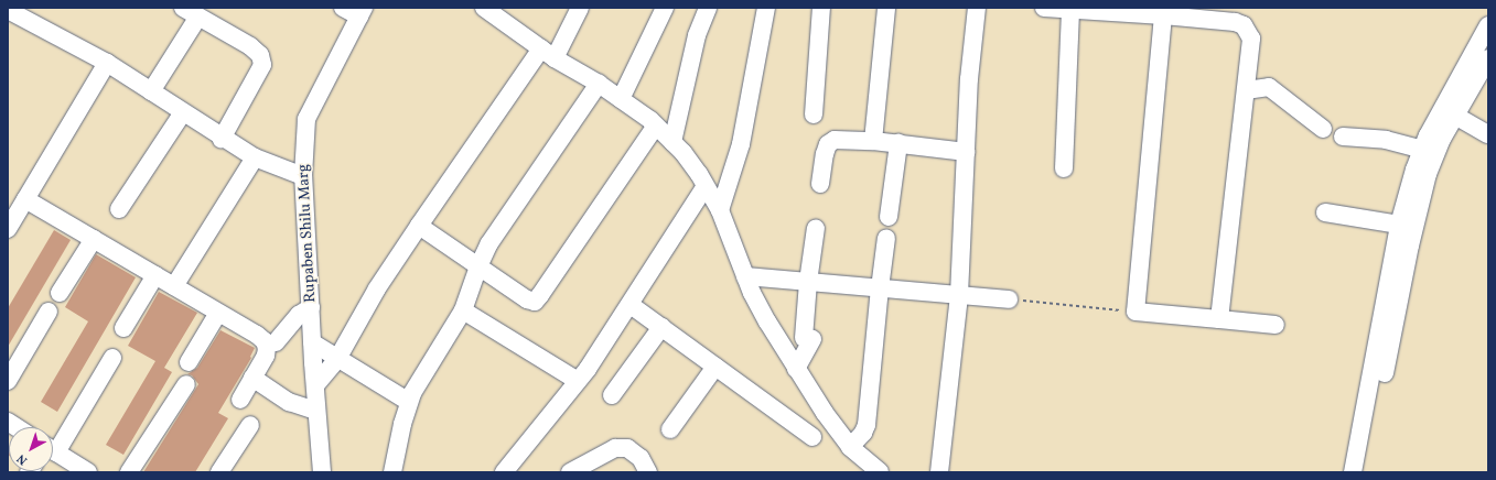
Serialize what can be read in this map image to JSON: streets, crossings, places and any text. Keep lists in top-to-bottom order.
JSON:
{
  "streets": {
    "street": ["Rupaben Shilu Marg"]
  },
  "north": "bottom left"
}
